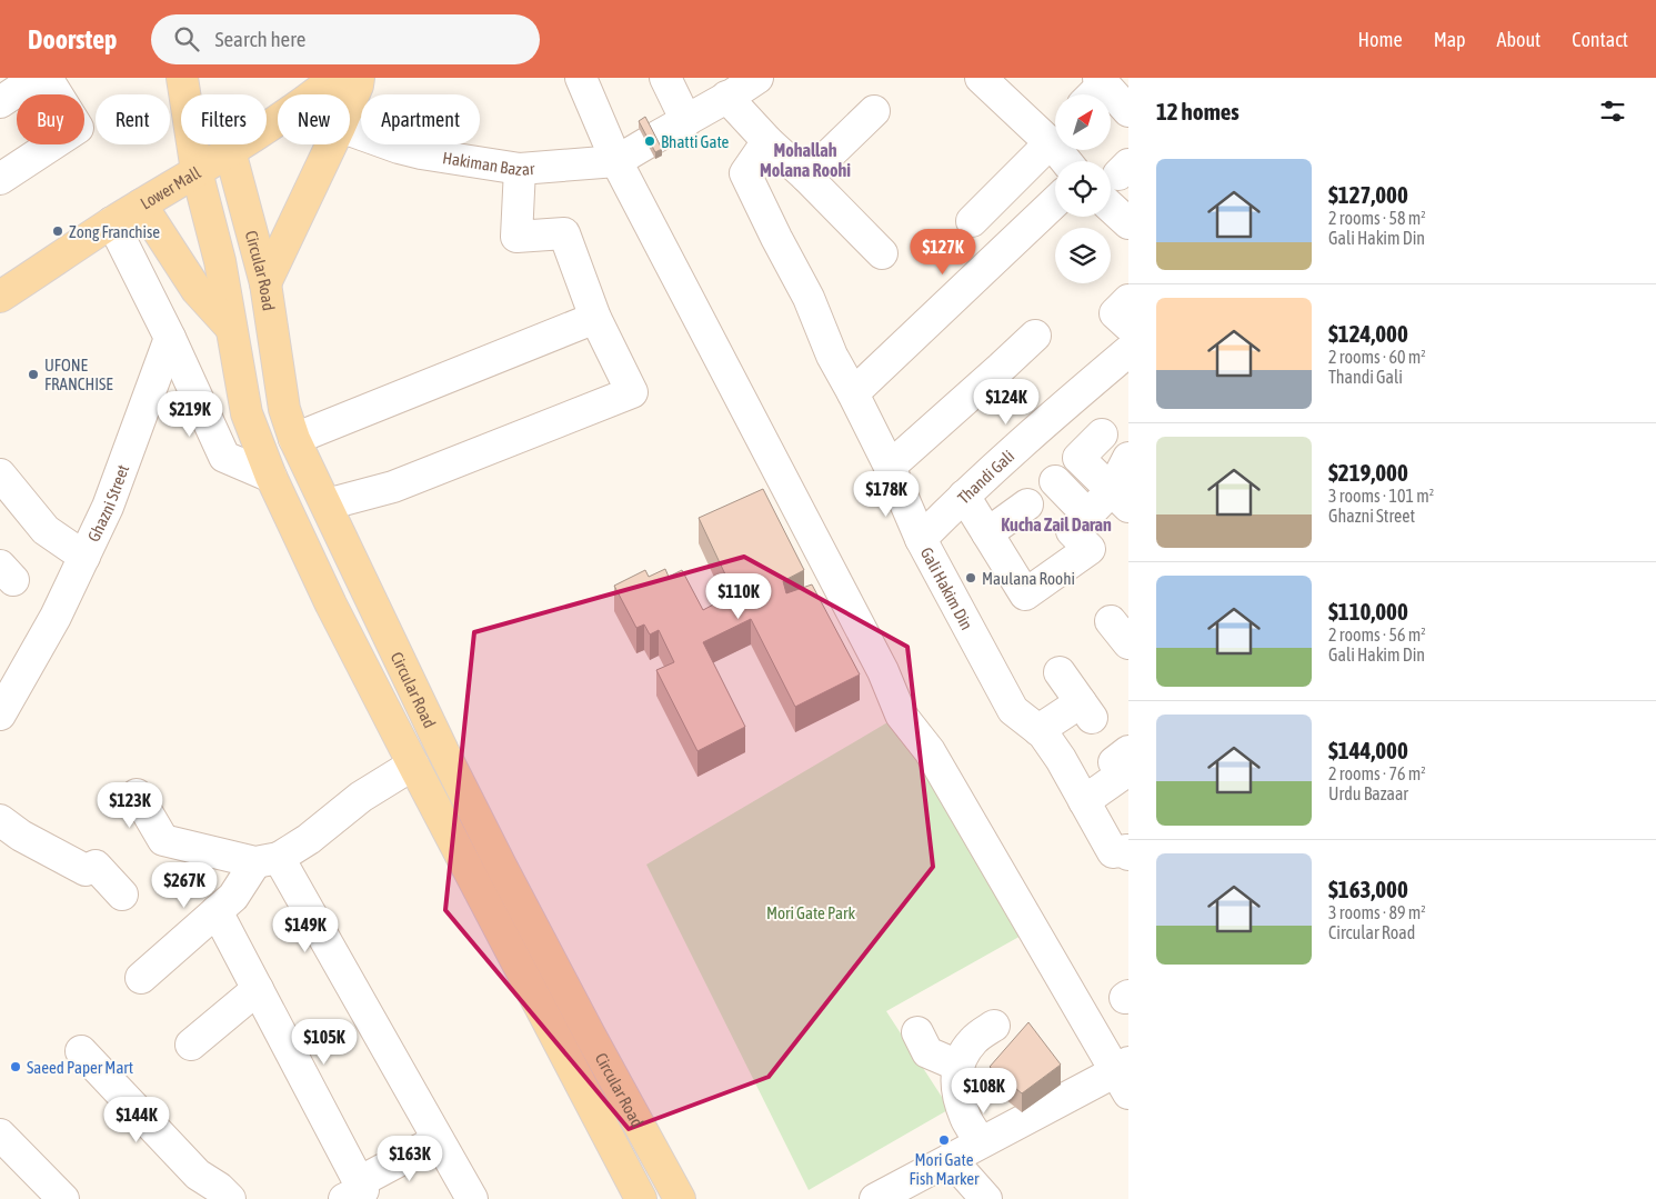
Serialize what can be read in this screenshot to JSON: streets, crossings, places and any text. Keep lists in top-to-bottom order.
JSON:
{
  "streets": {
    "main road": ["Lower Mall", "Circular Road"],
    "street": [
      "Hakiman Bazar",
      "Thandi Gali",
      "Ghazni Street",
      "Gali Hakim Din"
    ]
  },
  "crossings": [
    ["Lower Mall", "Circular Road"],
    ["Thandi Gali", "Gali Hakim Din"]
  ],
  "districts": ["Mohallah Molana Roohi", "Kucha Zail Daran"],
  "parks": ["Mori Gate Park"],
  "places": [
    "Bhatti Gate",
    "Zong Franchise",
    "UFONE FRANCHISE",
    "Maulana Roohi",
    "Saeed Paper Mart",
    "Mori Gate Fish Marker"
  ],
  "north": "top right",
  "page": {
    "header": "Doorstep",
    "search": "Search here",
    "nav": [
      "Home",
      "Map",
      "About",
      "Contact"
    ],
    "heading": "12 homes",
    "chip": [
      "Buy",
      "Rent",
      "Filters",
      "New",
      "Apartment"
    ],
    "list": [
      {
        "name": "$127,000",
        "note": "2 rooms · 58 m² · Gali Hakim Din"
      },
      {
        "name": "$124,000",
        "note": "2 rooms · 60 m² · Thandi Gali"
      },
      {
        "name": "$219,000",
        "note": "3 rooms · 101 m² · Ghazni Street"
      },
      {
        "name": "$110,000",
        "note": "2 rooms · 56 m² · Gali Hakim Din"
      },
      {
        "name": "$144,000",
        "note": "2 rooms · 76 m² · Urdu Bazaar"
      },
      {
        "name": "$163,000",
        "note": "3 rooms · 89 m² · Circular Road"
      }
    ],
    "price": [
      "$127K",
      "$124K",
      "$219K",
      "$178K",
      "$110K",
      "$123K",
      "$267K",
      "$149K",
      "$105K",
      "$108K",
      "$144K",
      "$163K"
    ]
  }
}
